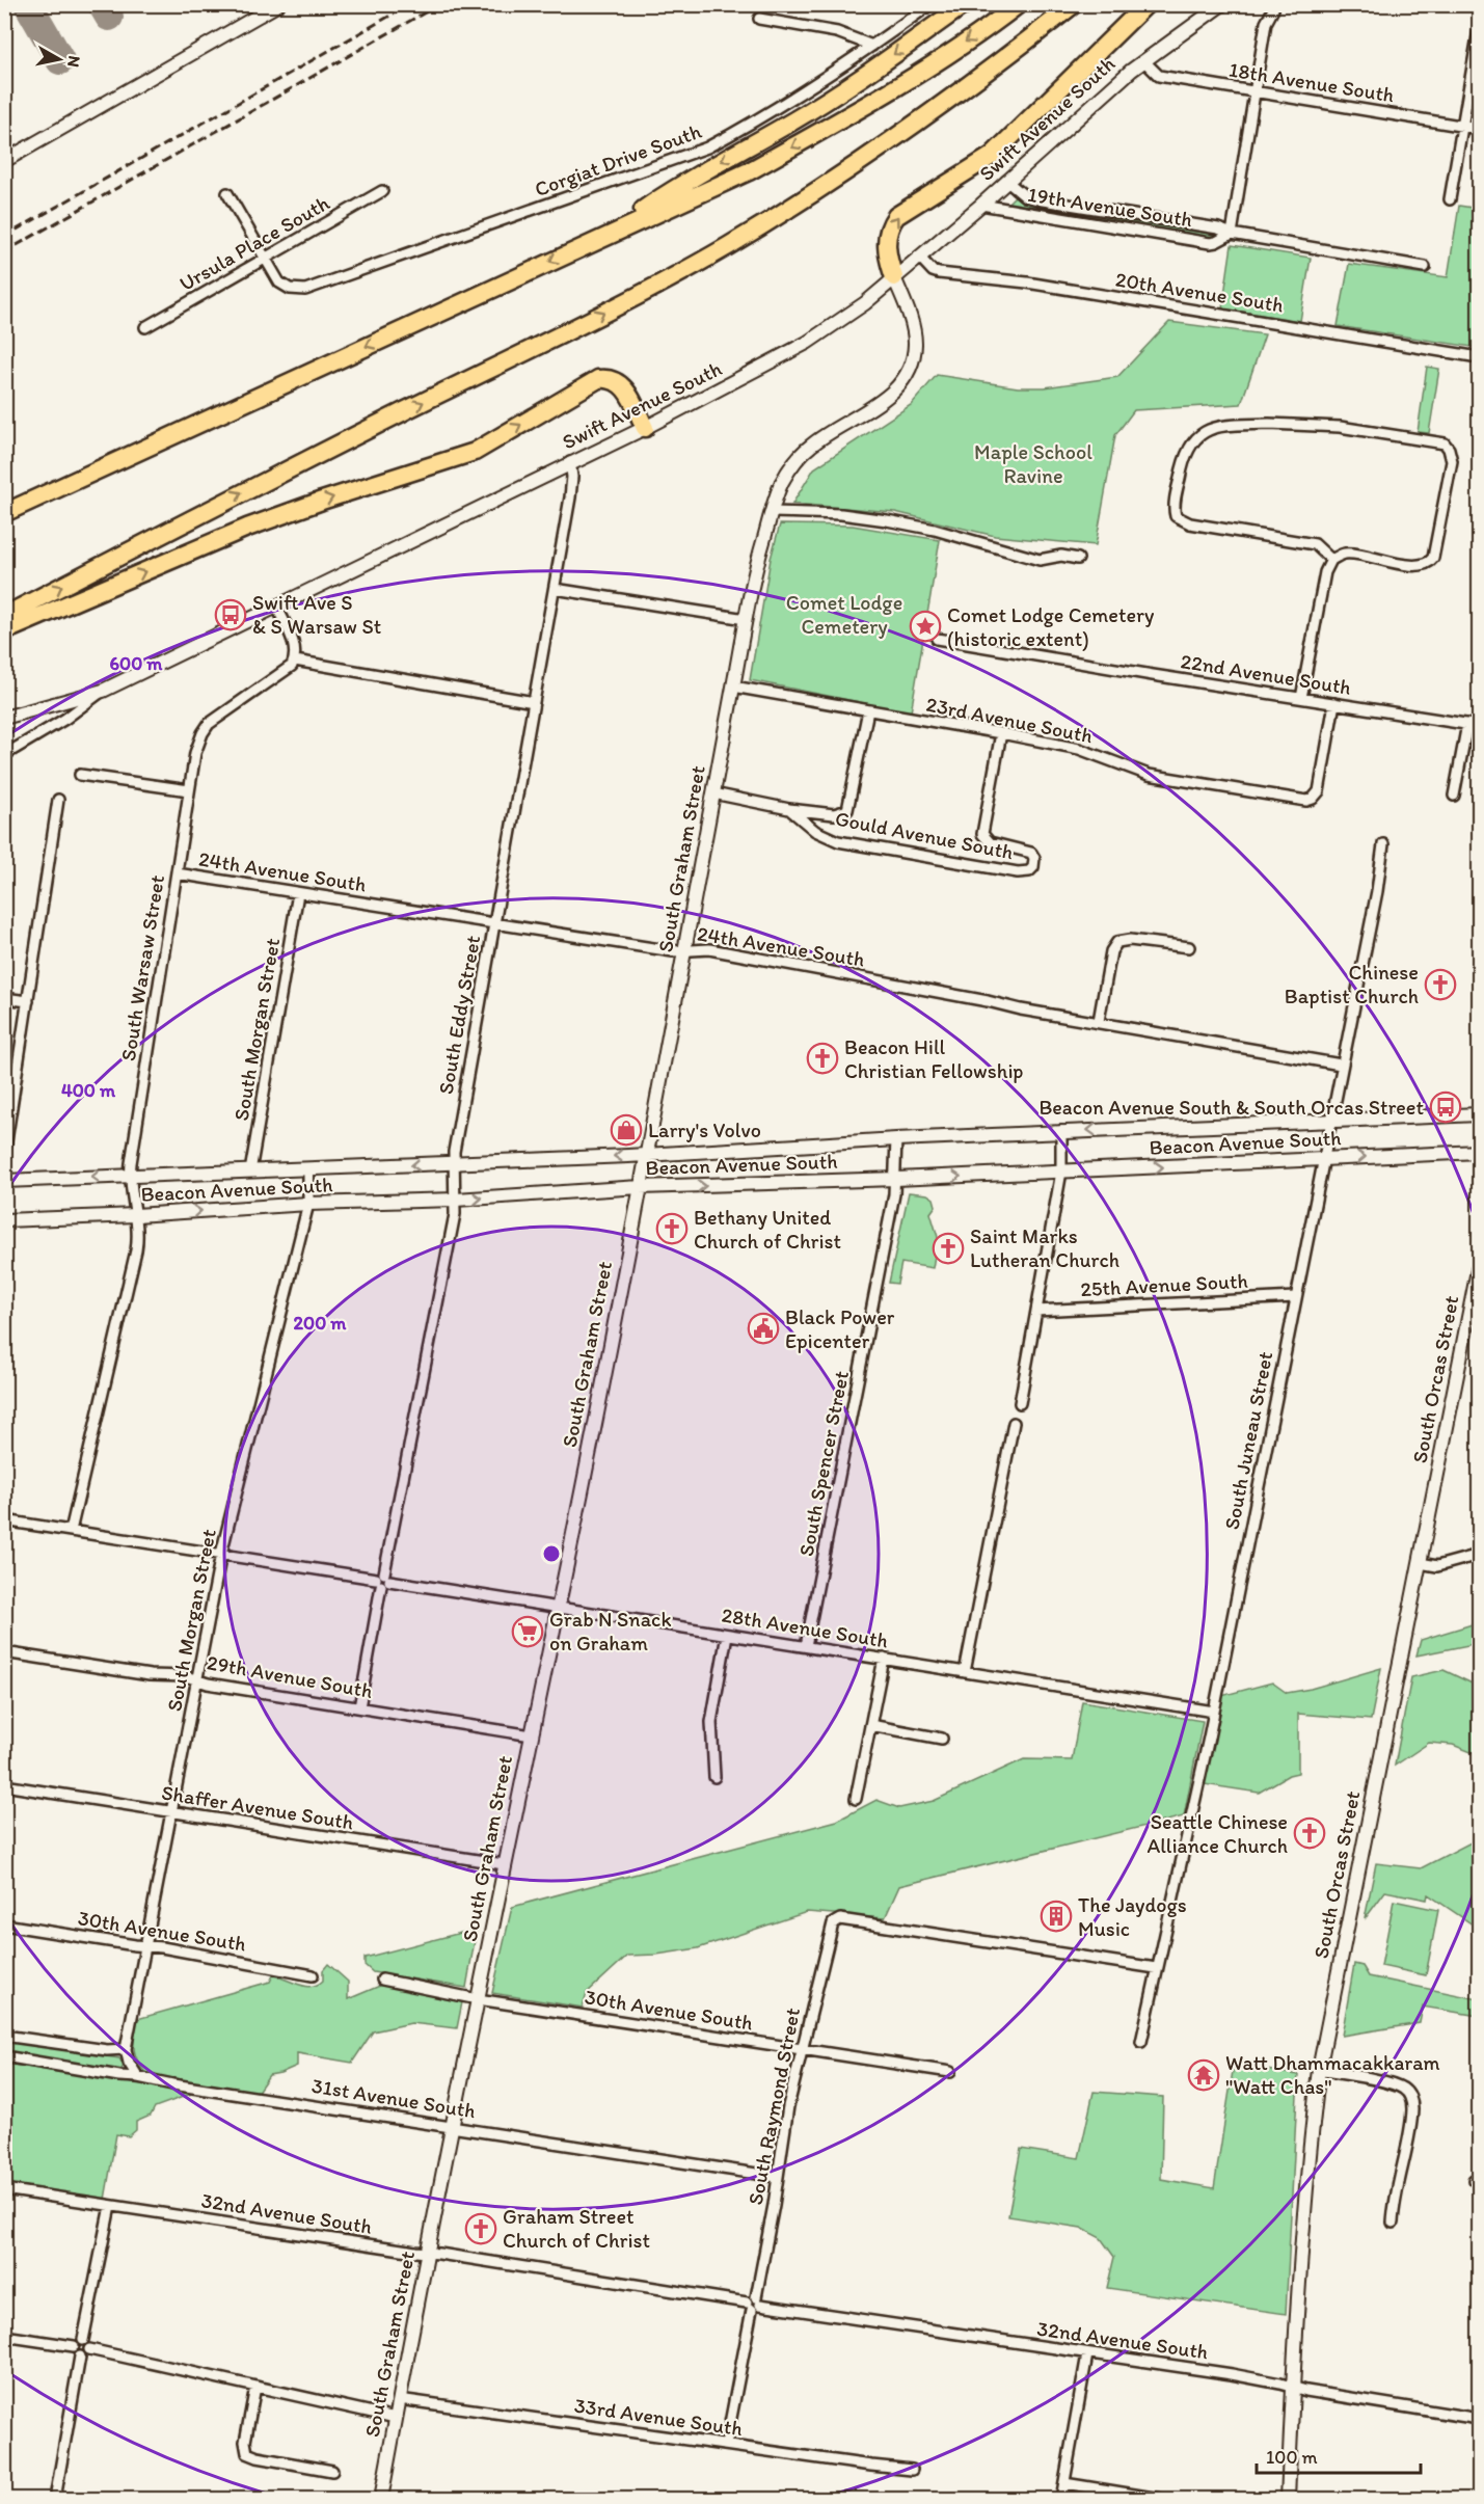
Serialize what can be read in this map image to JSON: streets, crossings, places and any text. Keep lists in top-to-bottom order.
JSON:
{
  "streets": {
    "street": [
      "18th Avenue South",
      "Swift Avenue South",
      "Corgiat Drive South",
      "19th Avenue South",
      "Ursula Place South",
      "20th Avenue South",
      "22nd Avenue South",
      "23rd Avenue South",
      "Gould Avenue South",
      "South Graham Street",
      "24th Avenue South",
      "South Warsaw Street",
      "South Eddy Street",
      "South Morgan Street",
      "Beacon Avenue South",
      "25th Avenue South",
      "South Orcas Street",
      "South Juneau Street",
      "South Spencer Street",
      "28th Avenue South",
      "29th Avenue South",
      "Shaffer Avenue South",
      "30th Avenue South",
      "31st Avenue South",
      "South Raymond Street",
      "32nd Avenue South",
      "33rd Avenue South"
    ]
  },
  "crossings": [
    ["18th Avenue South", "Swift Avenue South"],
    ["Swift Avenue South", "19th Avenue South"],
    ["Swift Avenue South", "20th Avenue South"],
    ["Swift Avenue South", "South Graham Street"],
    ["Swift Avenue South", "South Eddy Street"],
    ["Corgiat Drive South", "Ursula Place South"],
    ["22nd Avenue South", "23rd Avenue South"],
    ["23rd Avenue South", "Gould Avenue South"],
    ["23rd Avenue South", "South Graham Street"],
    ["Gould Avenue South", "South Graham Street"],
    ["South Graham Street", "24th Avenue South"],
    ["South Graham Street", "Beacon Avenue South"],
    ["South Graham Street", "28th Avenue South"],
    ["South Graham Street", "29th Avenue South"],
    ["South Graham Street", "Shaffer Avenue South"],
    ["South Graham Street", "30th Avenue South"],
    ["South Graham Street", "31st Avenue South"],
    ["South Graham Street", "32nd Avenue South"],
    ["South Graham Street", "33rd Avenue South"],
    ["24th Avenue South", "South Warsaw Street"],
    ["24th Avenue South", "South Eddy Street"],
    ["24th Avenue South", "South Morgan Street"],
    ["24th Avenue South", "South Juneau Street"],
    ["South Warsaw Street", "Beacon Avenue South"],
    ["South Warsaw Street", "28th Avenue South"],
    ["South Eddy Street", "Beacon Avenue South"],
    ["South Eddy Street", "28th Avenue South"],
    ["South Eddy Street", "29th Avenue South"],
    ["South Morgan Street", "Beacon Avenue South"],
    ["South Morgan Street", "28th Avenue South"],
    ["South Morgan Street", "29th Avenue South"],
    ["South Morgan Street", "Shaffer Avenue South"],
    ["South Morgan Street", "30th Avenue South"],
    ["Beacon Avenue South", "South Juneau Street"],
    ["Beacon Avenue South", "South Spencer Street"],
    ["25th Avenue South", "South Juneau Street"],
    ["South Orcas Street", "32nd Avenue South"],
    ["South Juneau Street", "28th Avenue South"],
    ["South Juneau Street", "South Raymond Street"],
    ["South Spencer Street", "28th Avenue South"],
    ["30th Avenue South", "South Raymond Street"],
    ["31st Avenue South", "South Raymond Street"],
    ["South Raymond Street", "32nd Avenue South"],
    ["South Raymond Street", "33rd Avenue South"]
  ],
  "parks": ["Maple School Ravine", "Comet Lodge Cemetery"],
  "places": {
    "bus stop": ["Swift Ave S & S Warsaw St", "Beacon Avenue South & South Orcas Street"],
    "place": ["Comet Lodge Cemetery (historic extent)"],
    "church": [
      "Chinese Baptist Church",
      "Beacon Hill Christian Fellowship",
      "Bethany United Church of Christ",
      "Saint Marks Lutheran Church",
      "Seattle Chinese Alliance Church",
      "Graham Street Church of Christ"
    ],
    "shop": ["Larry's Volvo"],
    "public building": ["Black Power Epicenter"],
    "supermarket": ["Grab N Snack on Graham"],
    "building": ["The Jaydogs Music"],
    "temple": ["Watt Dhammacakkaram \"Watt Chas\""]
  },
  "scale_bar": "100 m",
  "north": "right",
  "rings": ["600 m", "400 m", "200 m"]
}
